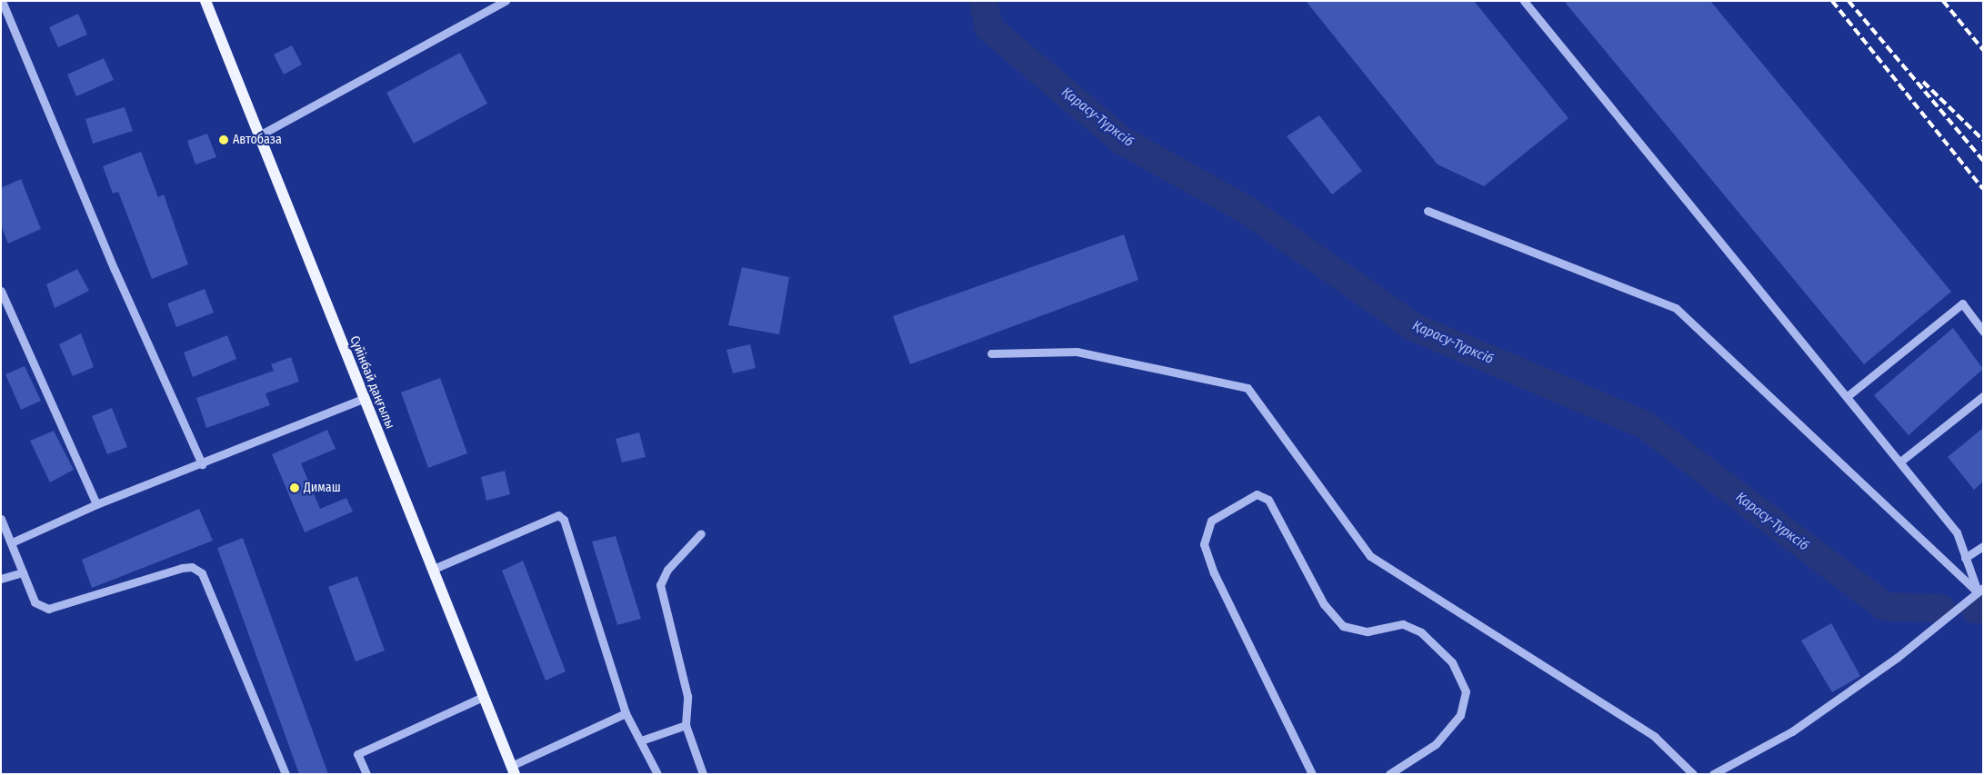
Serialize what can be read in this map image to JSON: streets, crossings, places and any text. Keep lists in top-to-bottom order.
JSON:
{
  "streets": {
    "main road": ["Сүйінбай даңғылы"]
  },
  "water": ["Қарасу-Түрксіб"],
  "places": ["Автобаза", "Димаш"]
}
